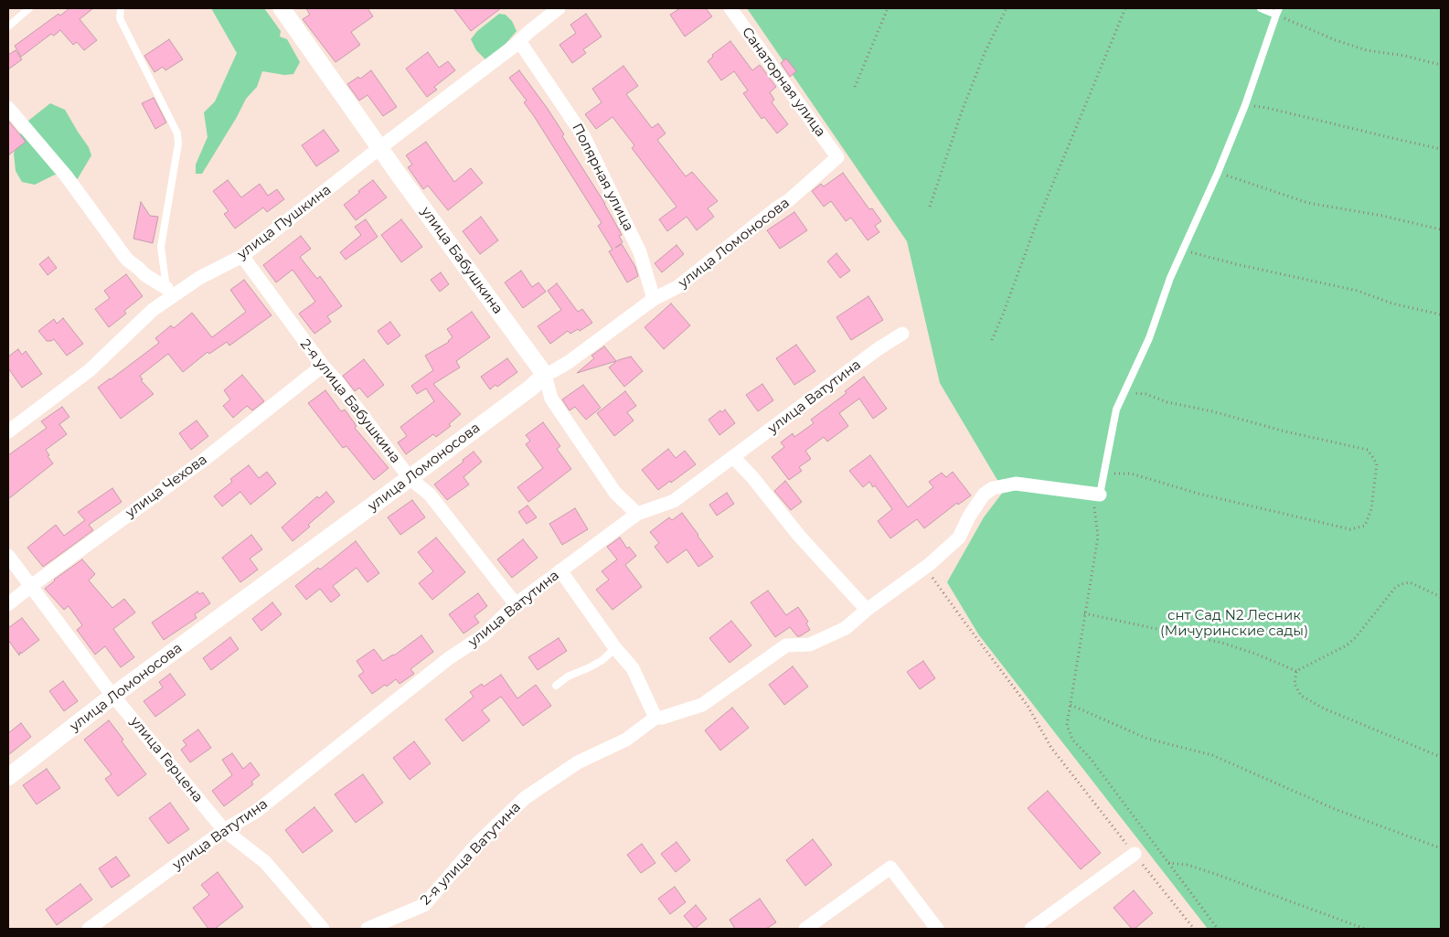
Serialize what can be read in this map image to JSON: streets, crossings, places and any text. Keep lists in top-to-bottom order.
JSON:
{
  "streets": {
    "street": [
      "Санаторная улица",
      "Полярная улица",
      "улица Пушкина",
      "улица Ломоносова",
      "улица Бабушкина",
      "улица Ватутина",
      "2-я улица Бабушкина",
      "улица Чехова",
      "улица Герцена",
      "2-я улица Ватутина"
    ]
  },
  "crossings": [
    ["Санаторная улица", "улица Ломоносова"],
    ["Полярная улица", "улица Пушкина"],
    ["Полярная улица", "улица Ломоносова"],
    ["улица Пушкина", "улица Бабушкина"],
    ["улица Пушкина", "2-я улица Бабушкина"],
    ["улица Ломоносова", "улица Бабушкина"],
    ["улица Ломоносова", "2-я улица Бабушкина"],
    ["улица Ломоносова", "улица Герцена"],
    ["улица Бабушкина", "улица Ватутина"],
    ["улица Ватутина", "2-я улица Бабушкина"],
    ["улица Ватутина", "улица Герцена"],
    ["2-я улица Бабушкина", "улица Чехова"],
    ["улица Чехова", "улица Герцена"]
  ],
  "parks": ["снт Сад N2 Лесник (Мичуринские сады)"]
}
